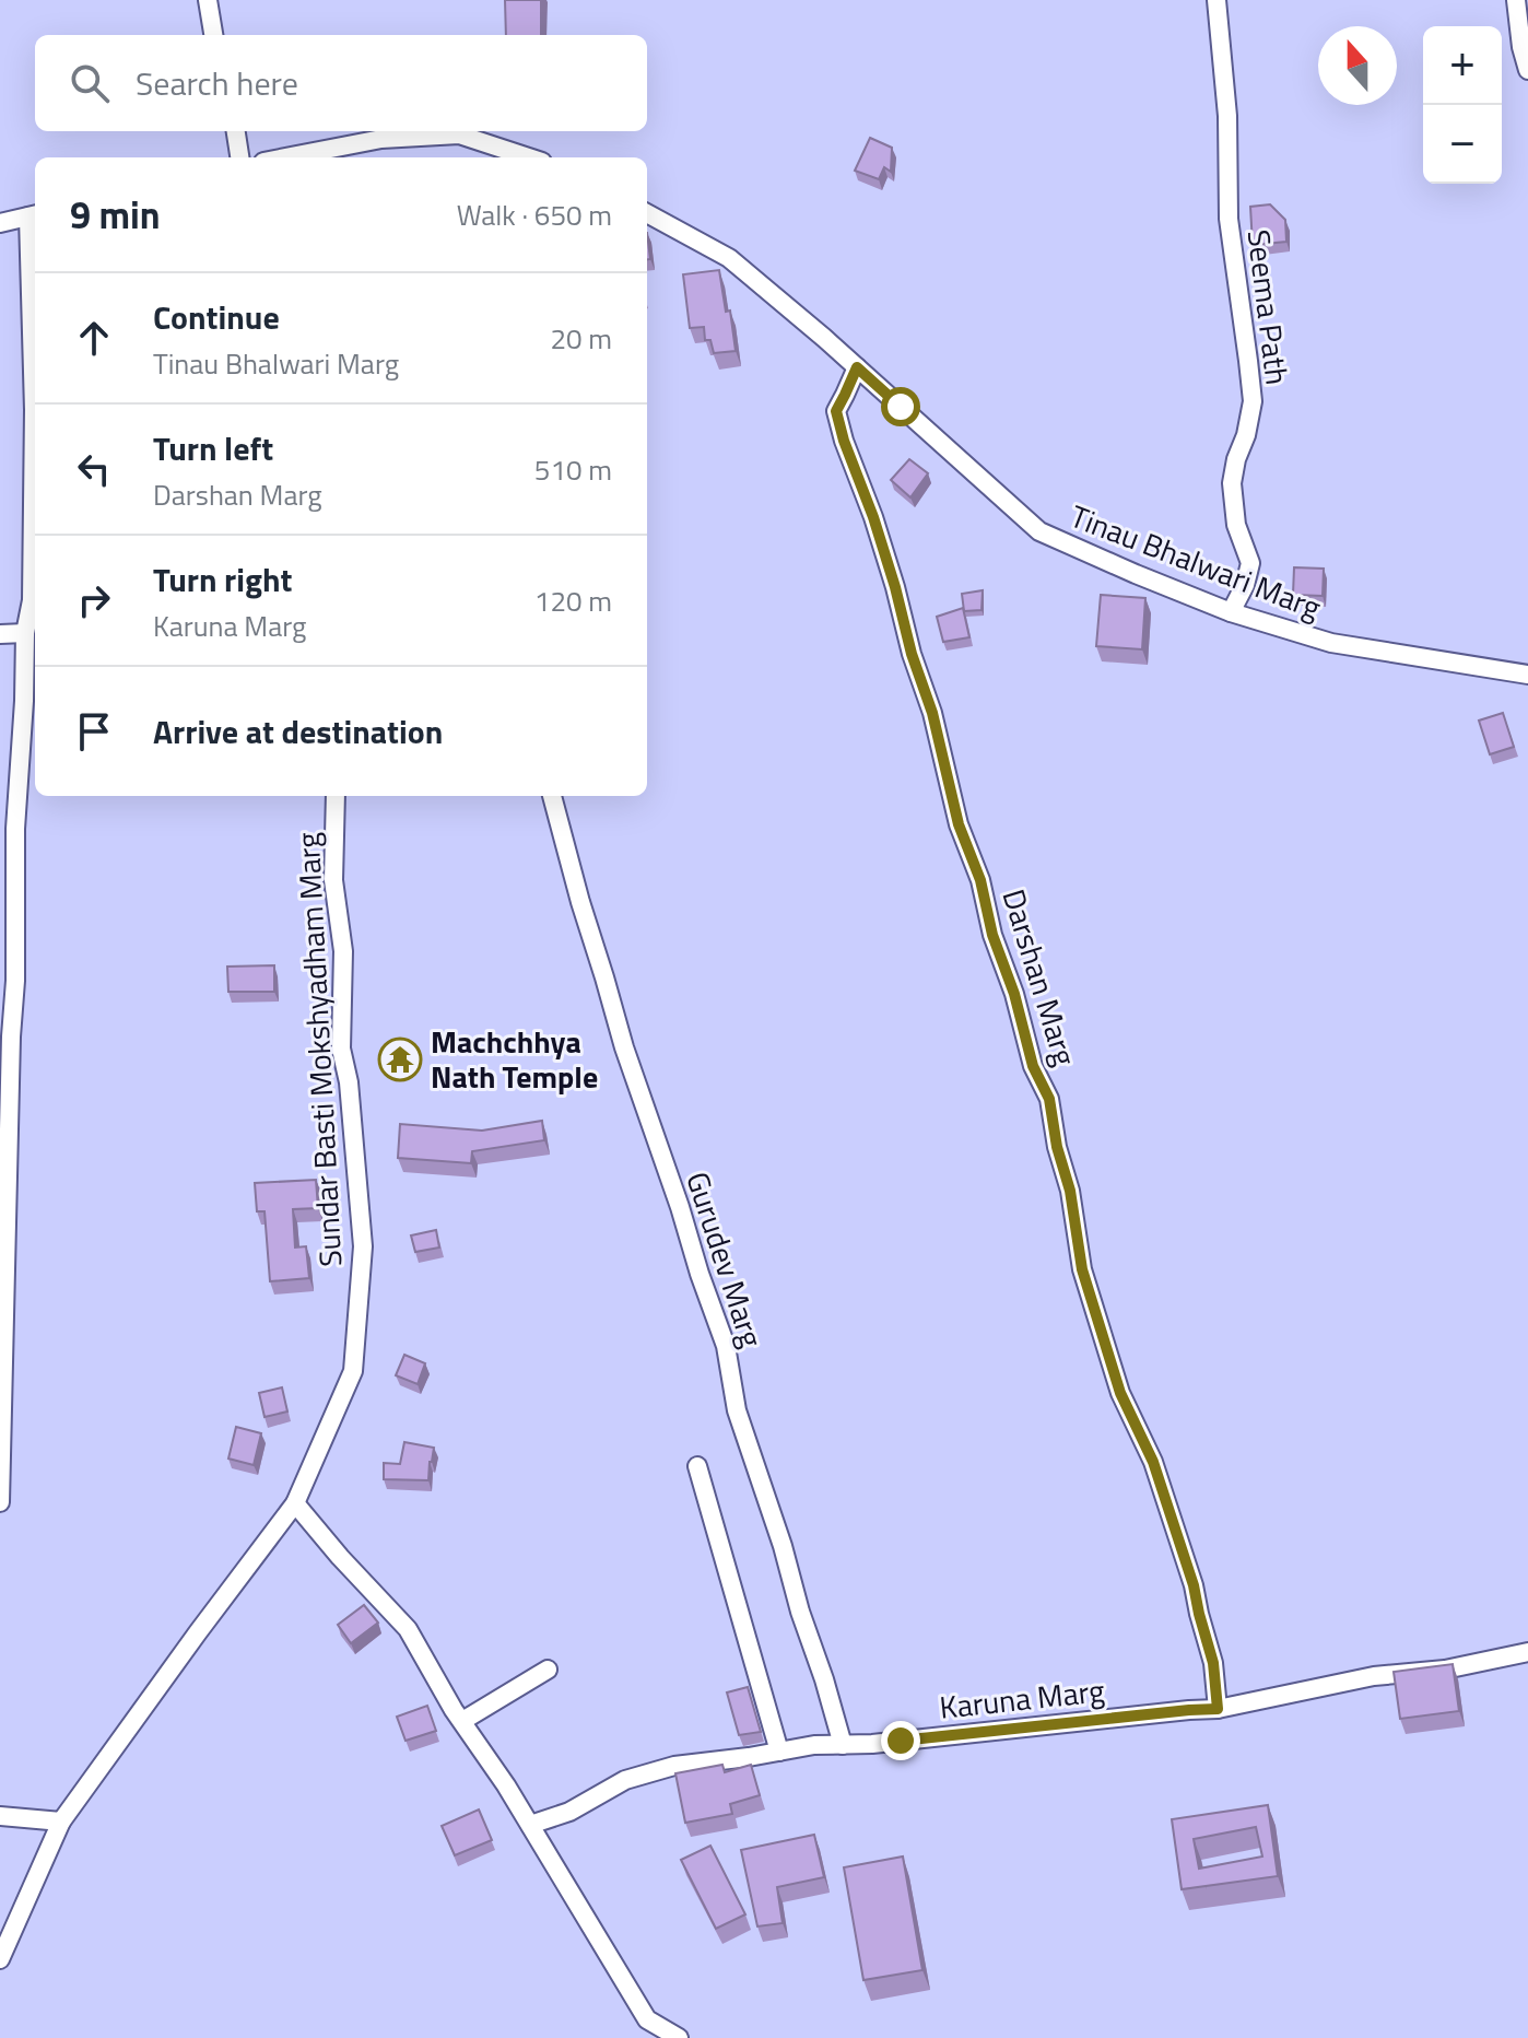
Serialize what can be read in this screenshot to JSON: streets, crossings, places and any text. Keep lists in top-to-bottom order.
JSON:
{
  "streets": {
    "street": [
      "Seema Path",
      "Tinau Bhalwari Marg",
      "Darshan Marg",
      "Sundar Basti Mokshyadham Marg",
      "Gurudev Marg",
      "Karuna Marg"
    ]
  },
  "crossings": [
    ["Seema Path", "Tinau Bhalwari Marg"],
    ["Tinau Bhalwari Marg", "Darshan Marg"],
    ["Darshan Marg", "Karuna Marg"],
    ["Gurudev Marg", "Karuna Marg"]
  ],
  "places": {
    "temple": ["Machchhya Nath Temple"]
  },
  "north": "top",
  "page": {
    "map_buttons": ["+", "−"],
    "search": "Search here",
    "heading": ["9 min", "Walk · 650 m"],
    "list": [
      ["Continue", "Tinau Bhalwari Marg", "20 m"],
      ["Turn left", "Darshan Marg", "510 m"],
      ["Turn right", "Karuna Marg", "120 m"],
      "Arrive at destination"
    ]
  }
}
